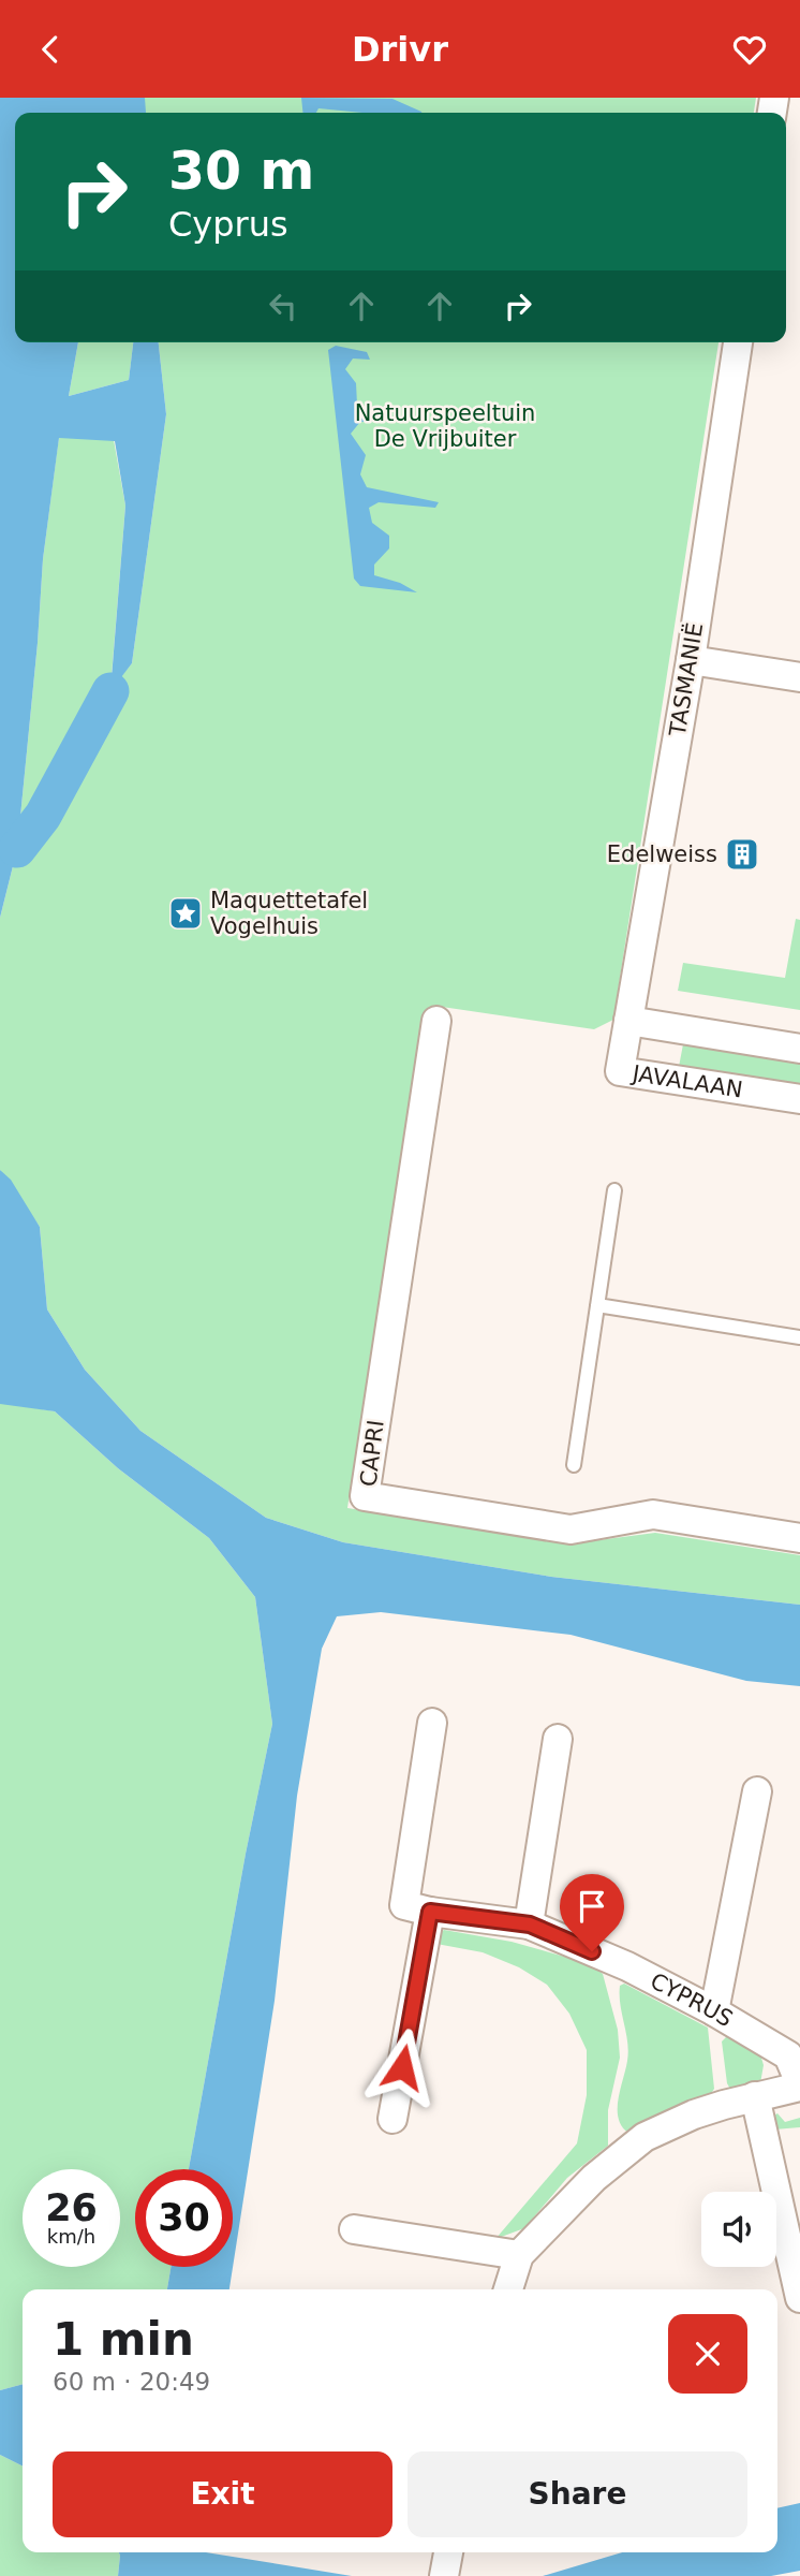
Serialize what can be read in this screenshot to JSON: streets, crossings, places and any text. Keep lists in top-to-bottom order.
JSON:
{
  "streets": {
    "street": [
      "TASMANIË",
      "JAVALAAN",
      "CAPRI",
      "CYPRUS"
    ]
  },
  "crossings": [
    ["TASMANIË", "JAVALAAN"]
  ],
  "parks": ["Natuurspeeltuin De Vrijbuiter"],
  "places": {
    "building": ["Edelweiss"],
    "place": ["Maquettetafel Vogelhuis"]
  },
  "page": {
    "header": "Drivr",
    "turn": ["30 m", "Cyprus"],
    "speed": "26 km/h",
    "limit": "30",
    "heading": ["1 min", "60 m · 20:49"],
    "buttons": ["Exit", "Share"]
  }
}
